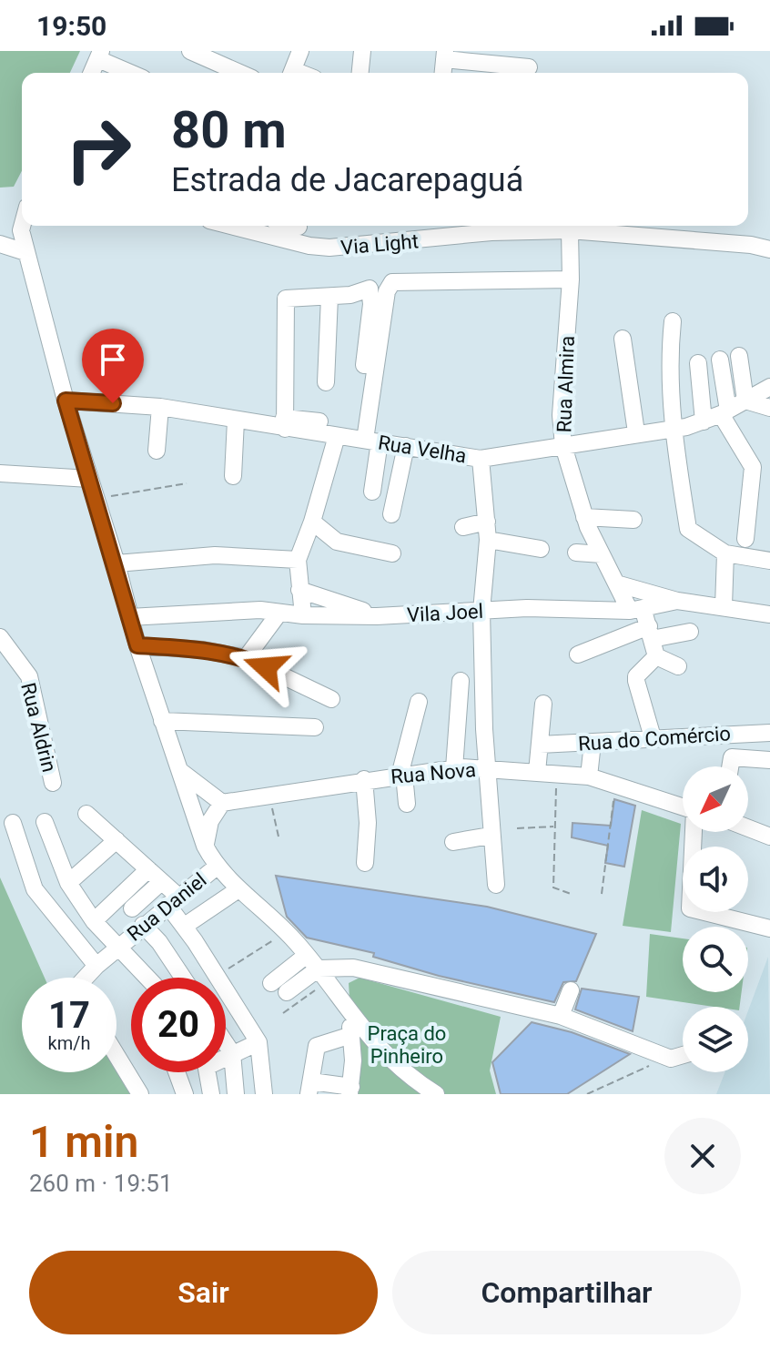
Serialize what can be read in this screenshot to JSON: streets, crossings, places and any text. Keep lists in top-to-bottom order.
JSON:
{
  "streets": {
    "street": [
      "Via Light",
      "Rua Almira",
      "Rua Velha",
      "Vila Joel",
      "Rua Aldrin",
      "Rua do Comércio",
      "Rua Nova",
      "Rua Daniel"
    ]
  },
  "crossings": [
    ["Via Light", "Rua Almira"],
    ["Rua Almira", "Rua Velha"],
    ["Rua Almira", "Vila Joel"]
  ],
  "parks": ["Praça do Pinheiro"],
  "north": "bottom left",
  "page": {
    "status": "19:50",
    "turn": ["80 m", "Estrada de Jacarepaguá"],
    "speed": "17 km/h",
    "limit": "20",
    "heading": ["1 min", "260 m · 19:51"],
    "buttons": ["Sair", "Compartilhar"]
  }
}
